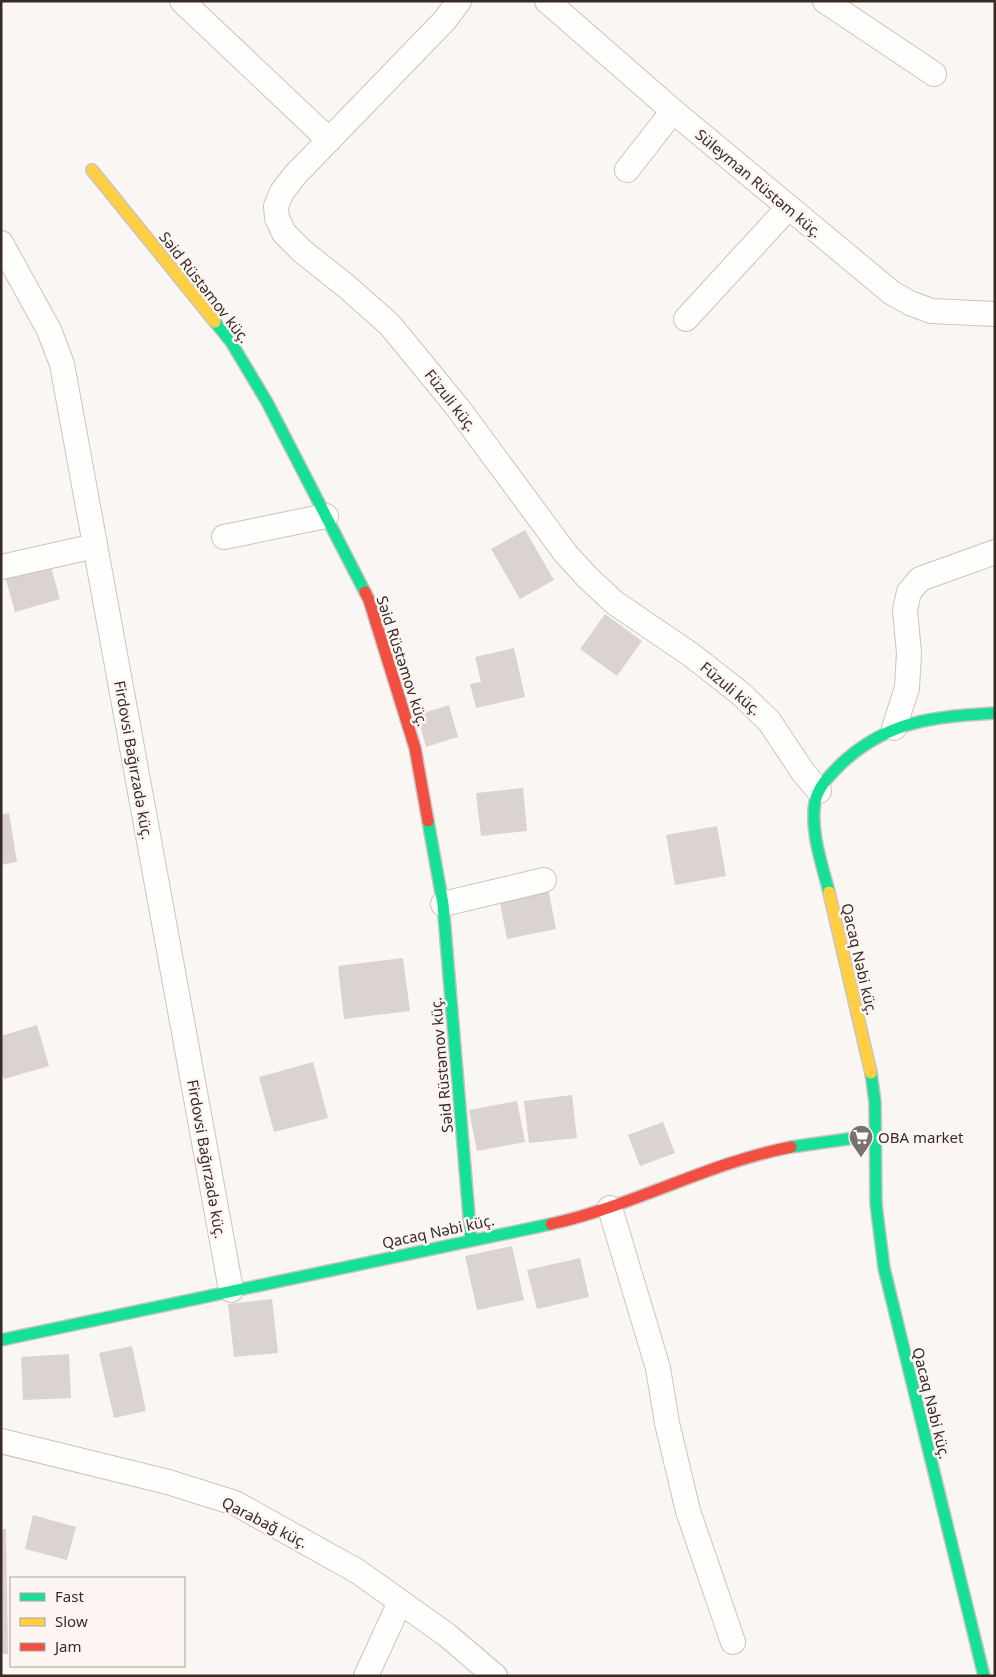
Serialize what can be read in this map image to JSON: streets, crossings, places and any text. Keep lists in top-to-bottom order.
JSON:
{
  "streets": {
    "street": [
      "Süleyman Rüstəm küç.",
      "Səid Rüstəmov küç.",
      "Füzuli küç.",
      "Firdovsi Bağırzadə küç.",
      "Qacaq Nəbi küç.",
      "Qarabağ küç."
    ]
  },
  "crossings": [
    ["Səid Rüstəmov küç.", "Qacaq Nəbi küç."],
    ["Füzuli küç.", "Qacaq Nəbi küç."],
    ["Firdovsi Bağırzadə küç.", "Qacaq Nəbi küç."]
  ],
  "places": {
    "supermarket": ["OBA market"]
  },
  "legend": ["Fast", "Slow", "Jam"]
}
